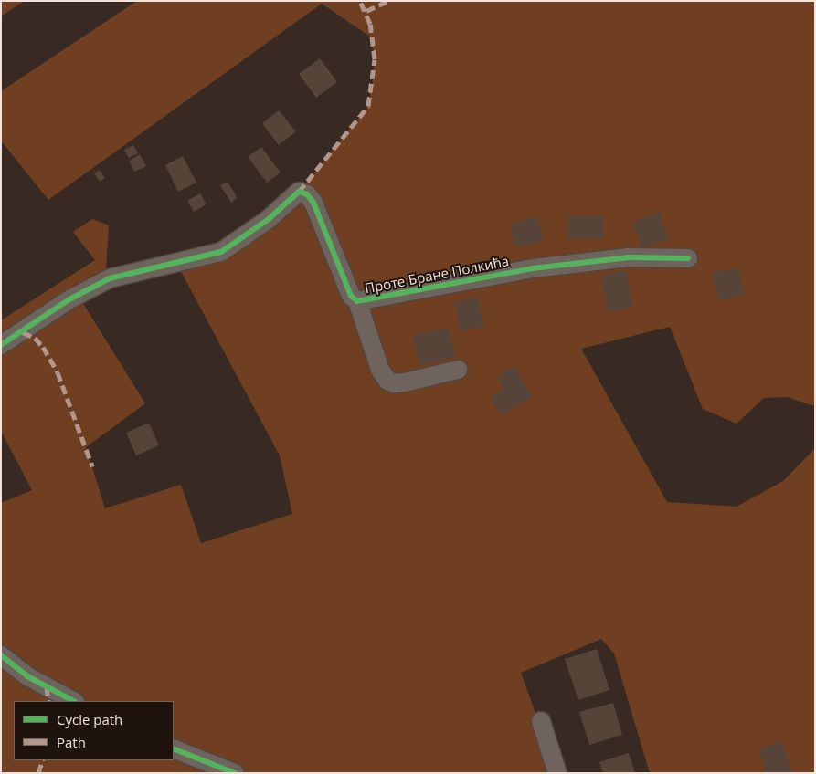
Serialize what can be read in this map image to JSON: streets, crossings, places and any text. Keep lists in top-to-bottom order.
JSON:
{
  "streets": {
    "street": ["Проте Бране Полкића"]
  },
  "legend": ["Cycle path", "Path"]
}
